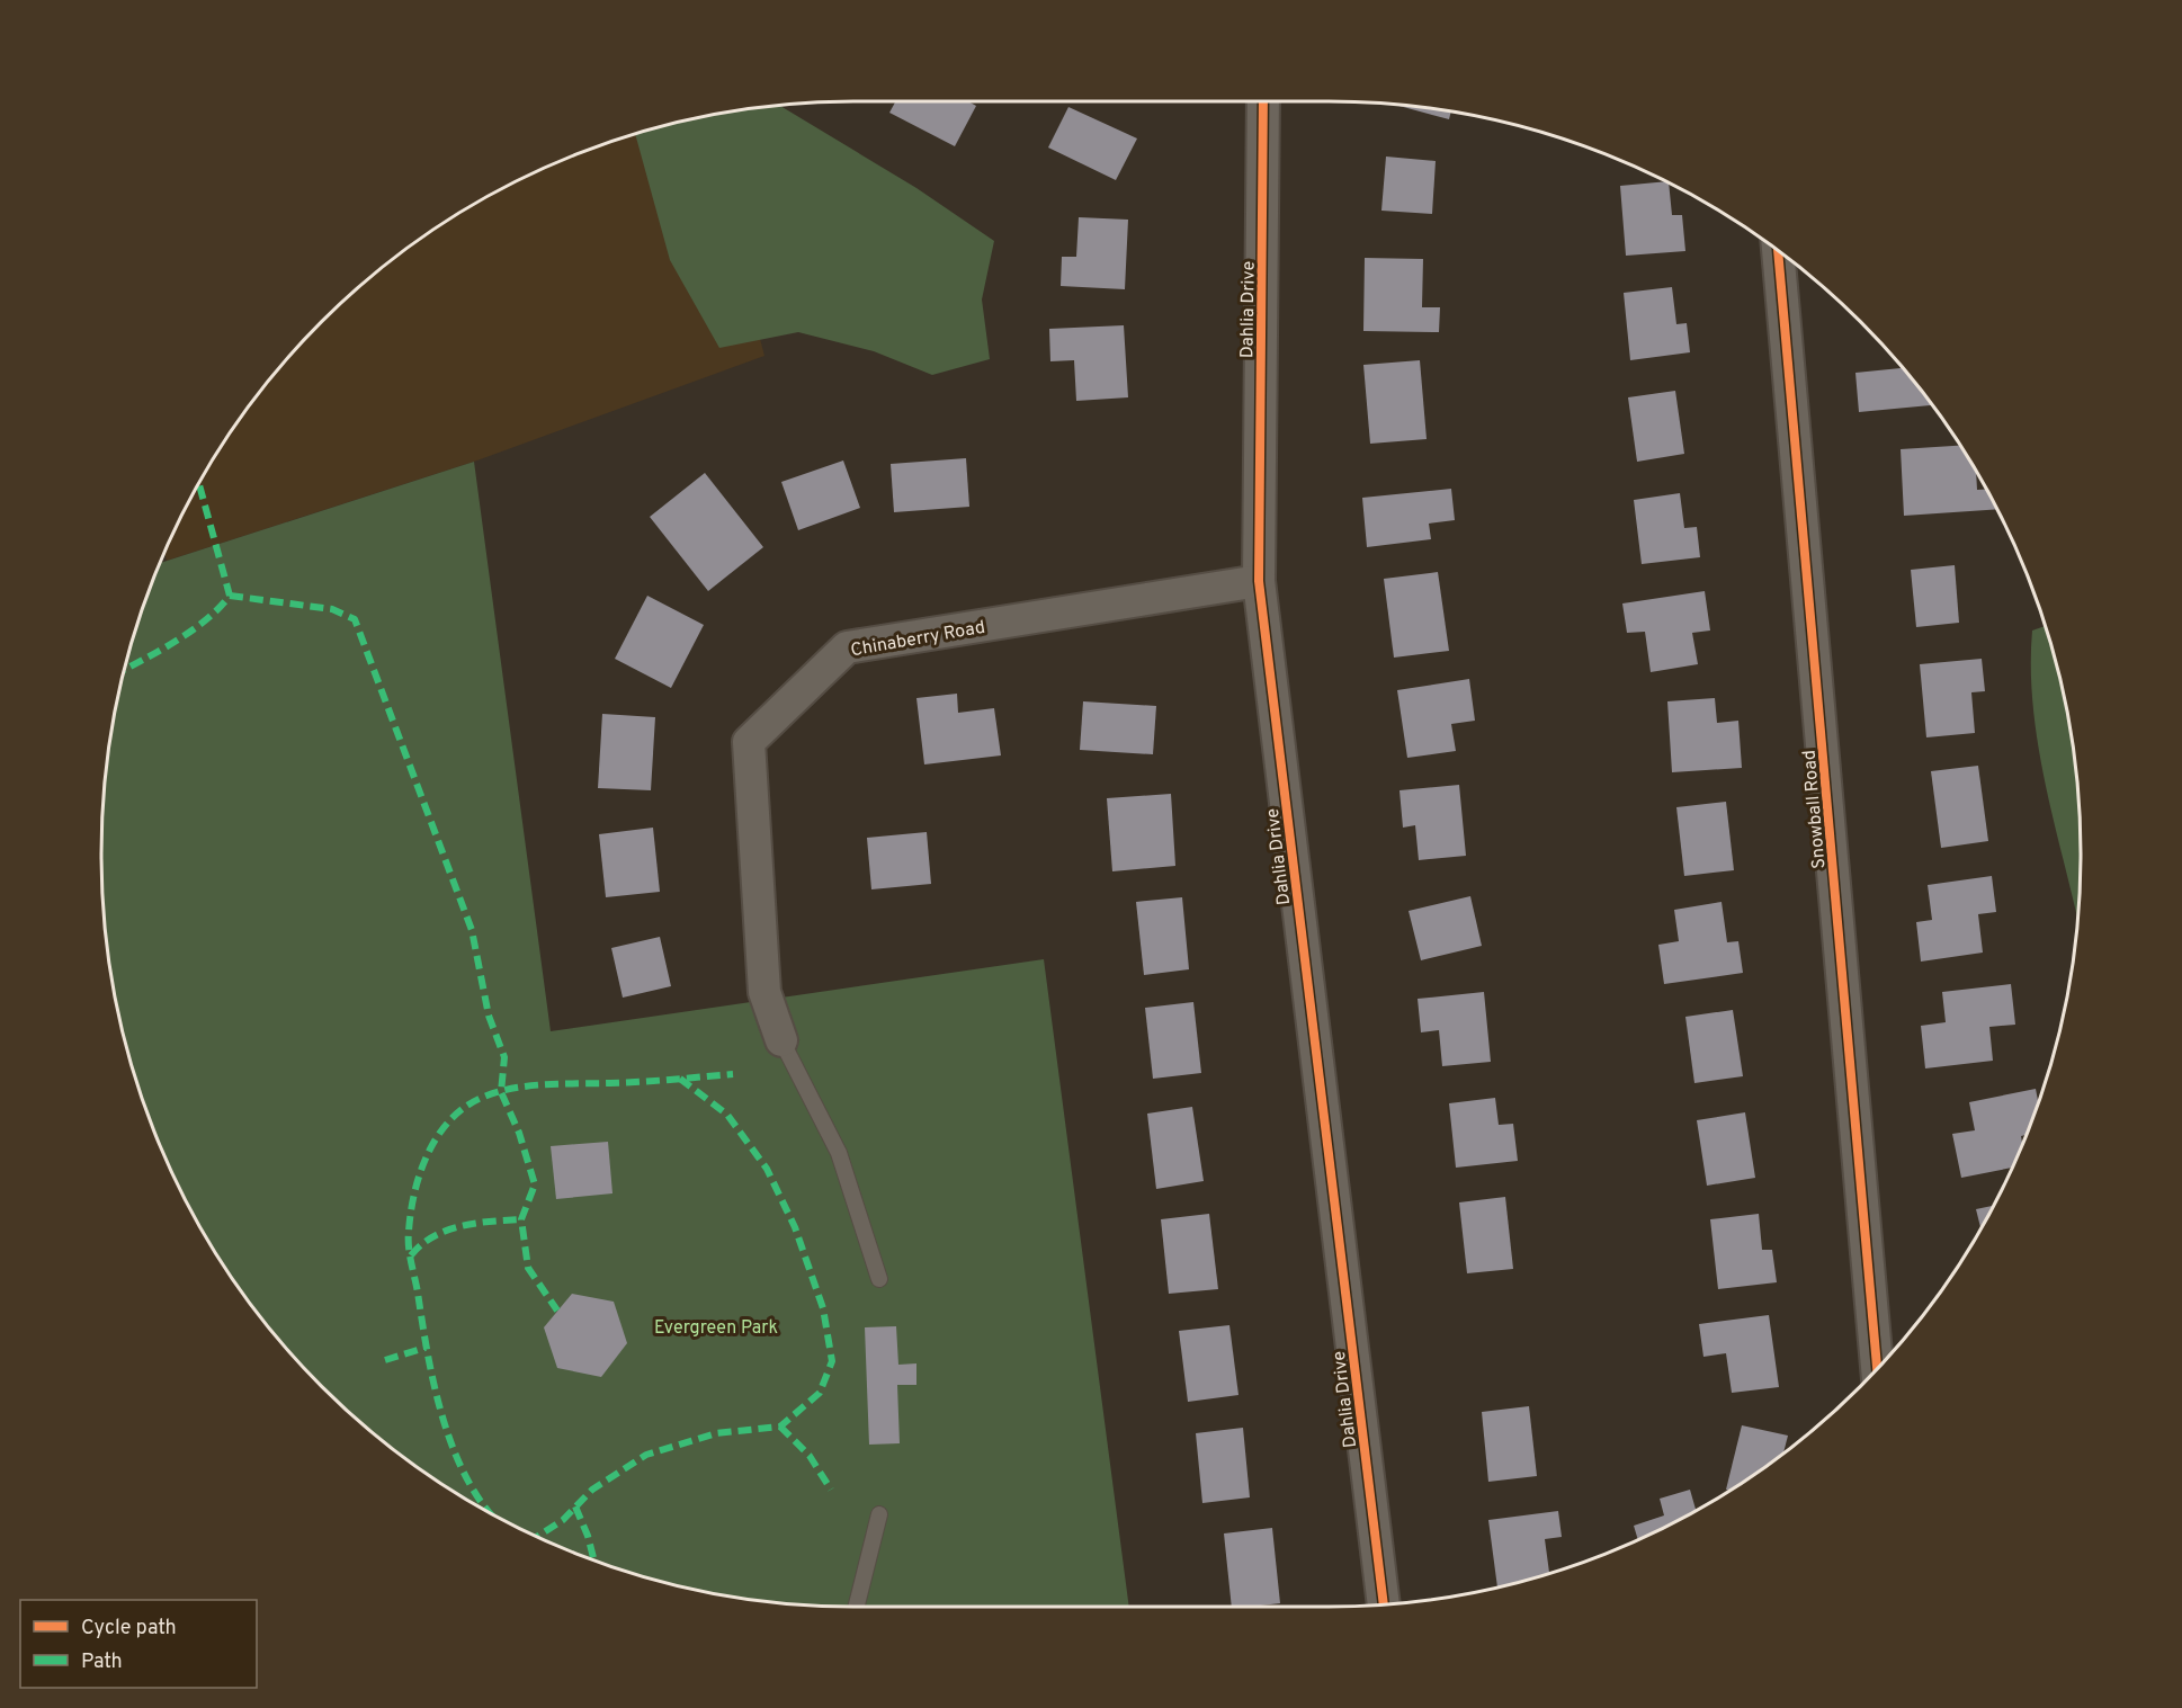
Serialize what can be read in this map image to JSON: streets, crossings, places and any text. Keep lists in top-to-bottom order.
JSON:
{
  "streets": {
    "street": ["Dahlia Drive", "Chinaberry Road", "Snowball Road"]
  },
  "crossings": [
    ["Dahlia Drive", "Chinaberry Road"]
  ],
  "parks": ["Evergreen Park"],
  "legend": ["Cycle path", "Path"]
}
